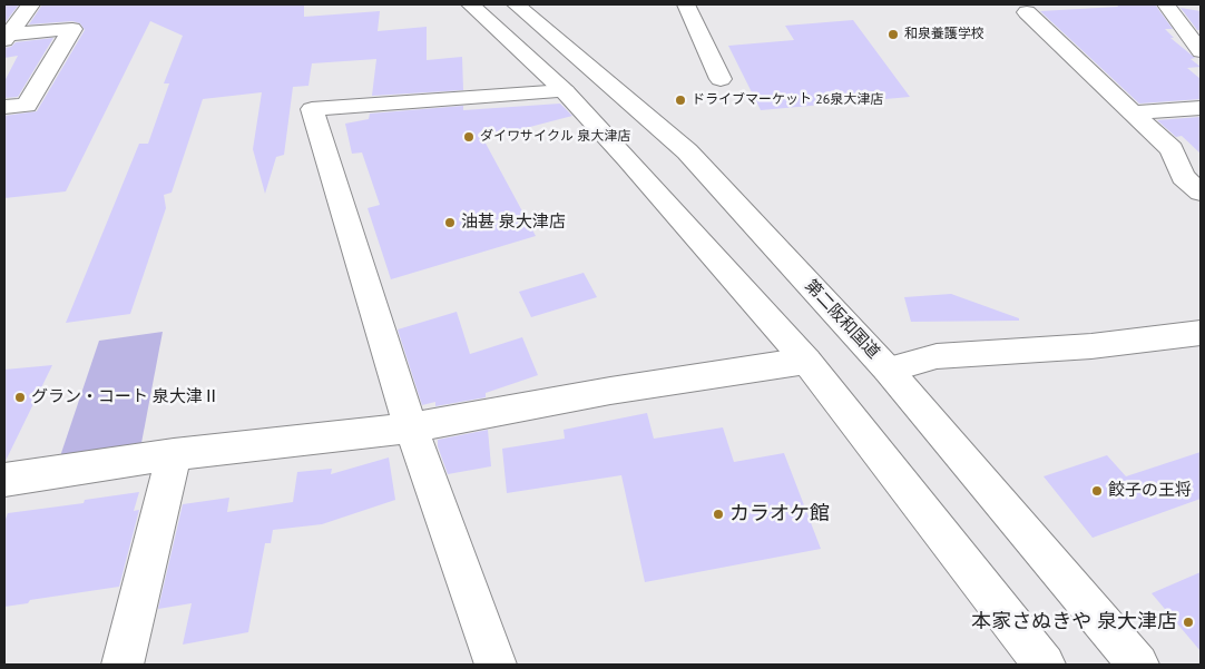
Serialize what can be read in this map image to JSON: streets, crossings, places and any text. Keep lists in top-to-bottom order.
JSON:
{
  "streets": {
    "main road": ["第二阪和国道"]
  },
  "places": [
    "和泉養護学校",
    "ドライブマーケット 26泉大津店",
    "ダイワサイクル 泉大津店",
    "油甚 泉大津店",
    "グラン・コート 泉大津Ⅱ",
    "餃子の王将",
    "カラオケ館",
    "本家さぬきや 泉大津店"
  ]
}
